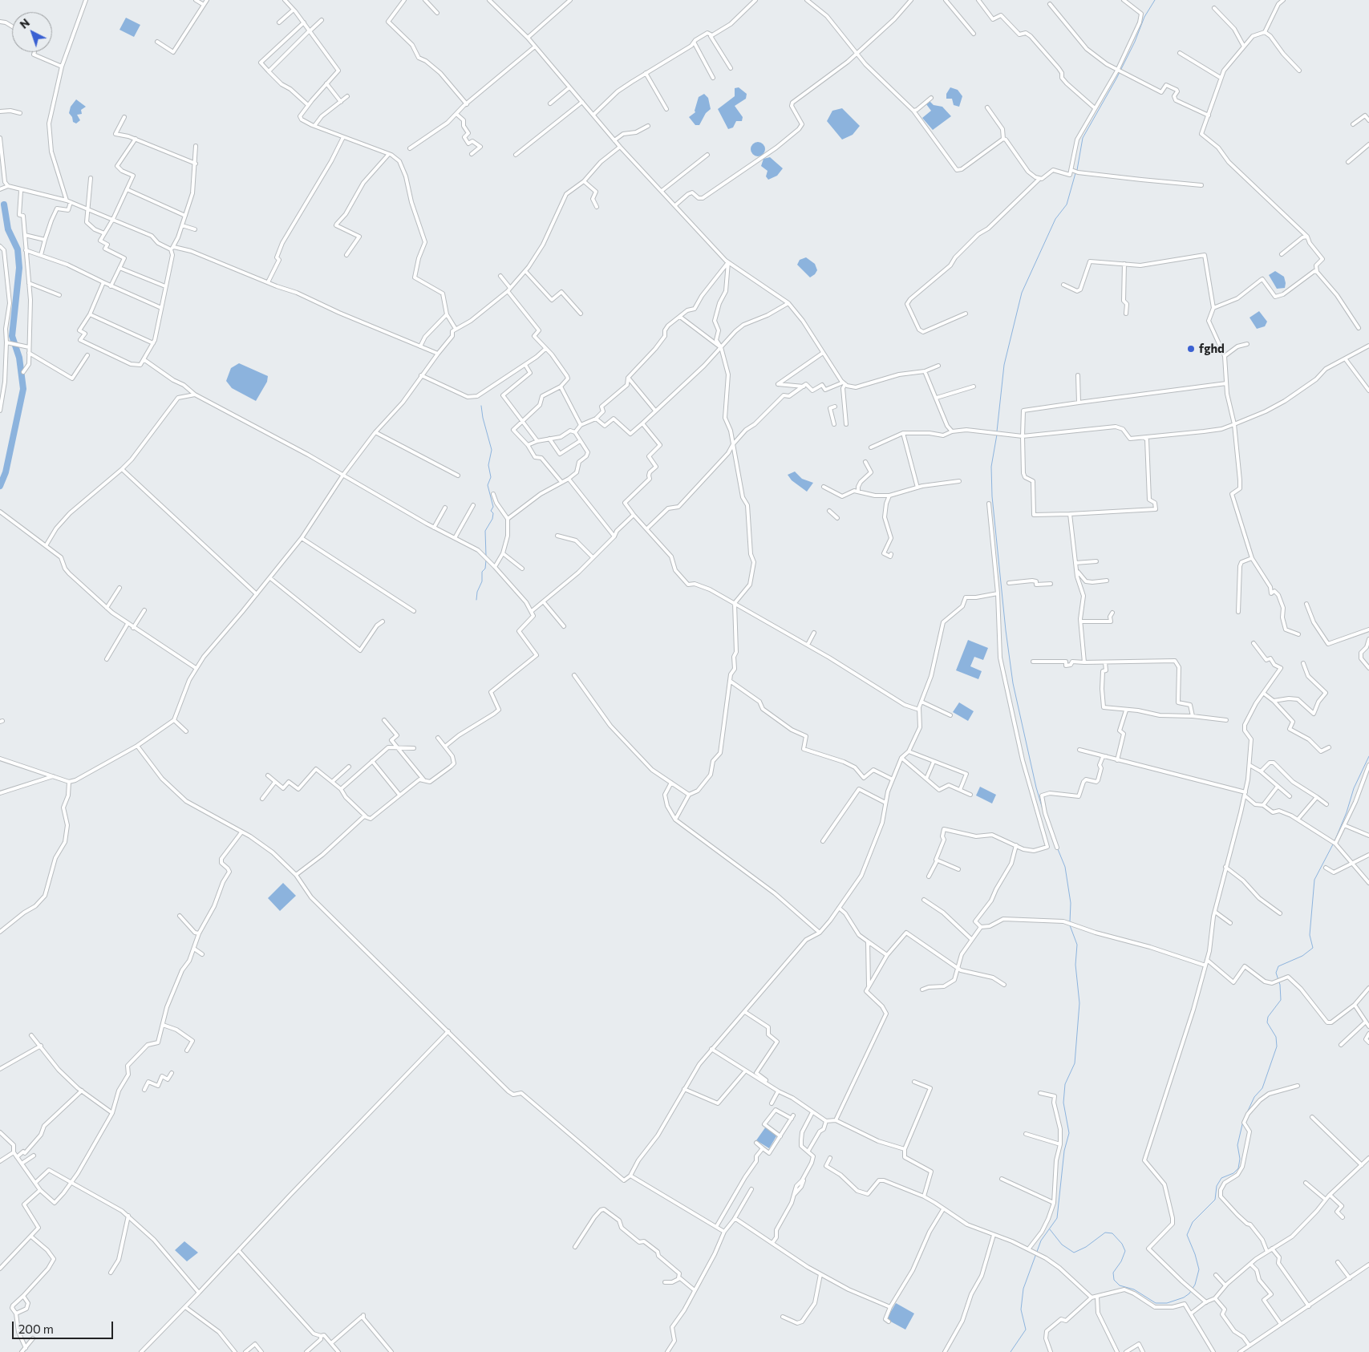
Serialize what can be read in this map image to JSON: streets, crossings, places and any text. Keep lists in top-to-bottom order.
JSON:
{
  "places": ["fghd"],
  "scale_bar": "200 m",
  "north": "top left"
}
